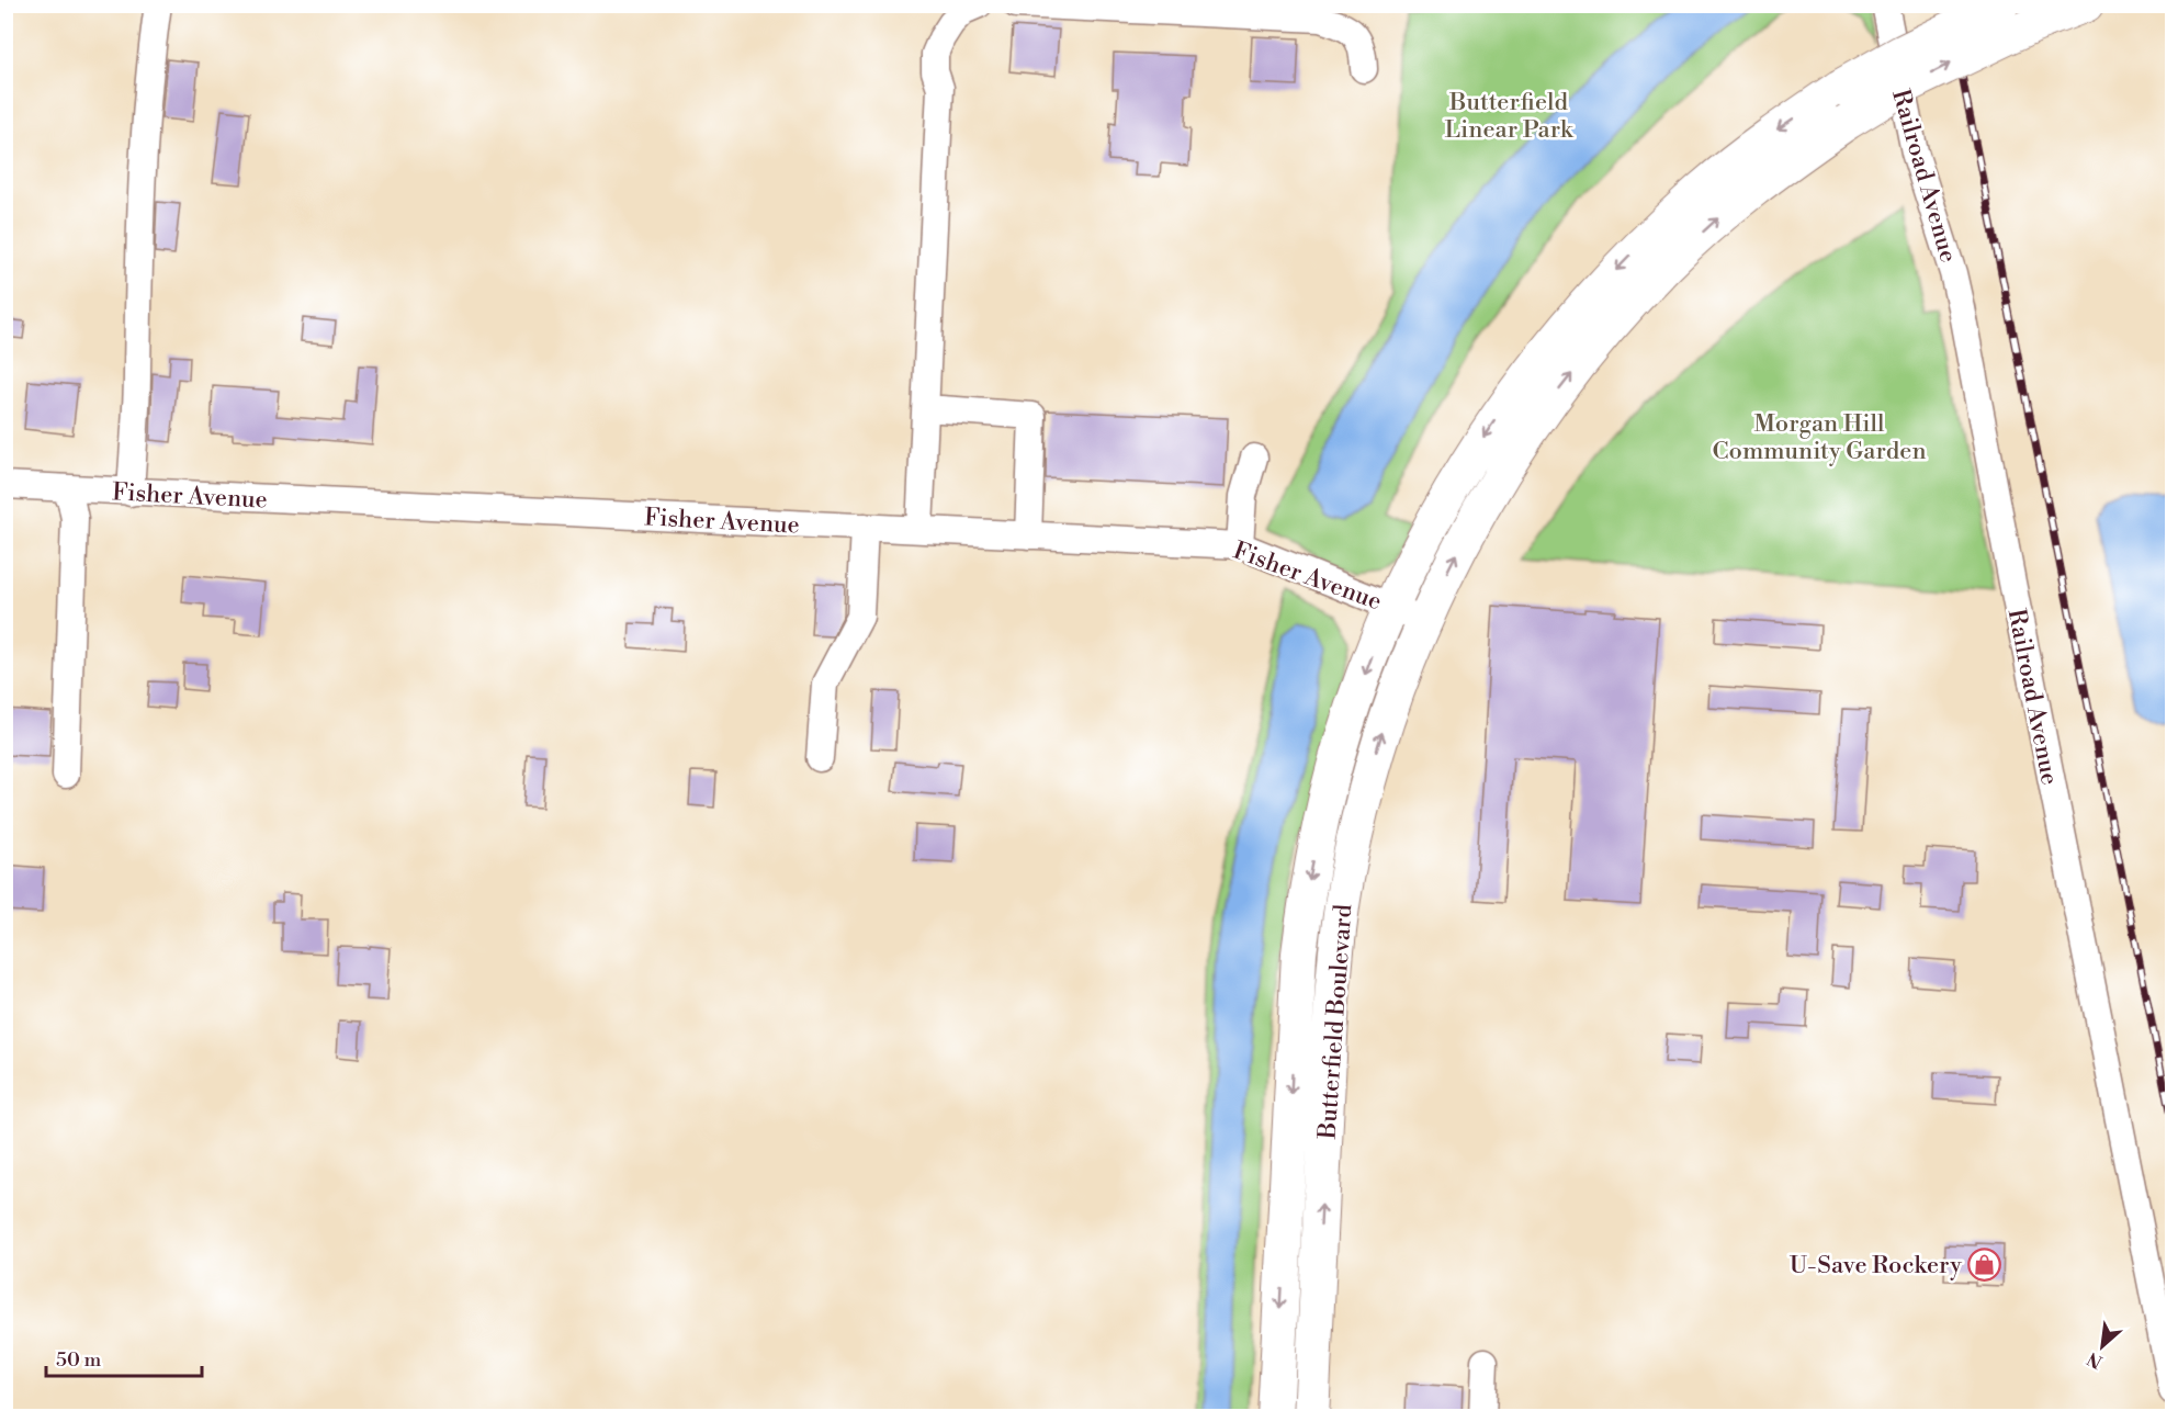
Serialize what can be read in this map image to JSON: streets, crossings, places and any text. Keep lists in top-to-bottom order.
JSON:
{
  "streets": {
    "main road": ["Butterfield Boulevard"],
    "street": ["Railroad Avenue", "Fisher Avenue"]
  },
  "crossings": [
    ["Fisher Avenue", "Butterfield Boulevard"]
  ],
  "parks": ["Butterfield Linear Park", "Morgan Hill Community Garden"],
  "places": {
    "shop": ["U-Save Rockery"]
  },
  "scale_bar": "50 m",
  "north": "bottom left"
}
